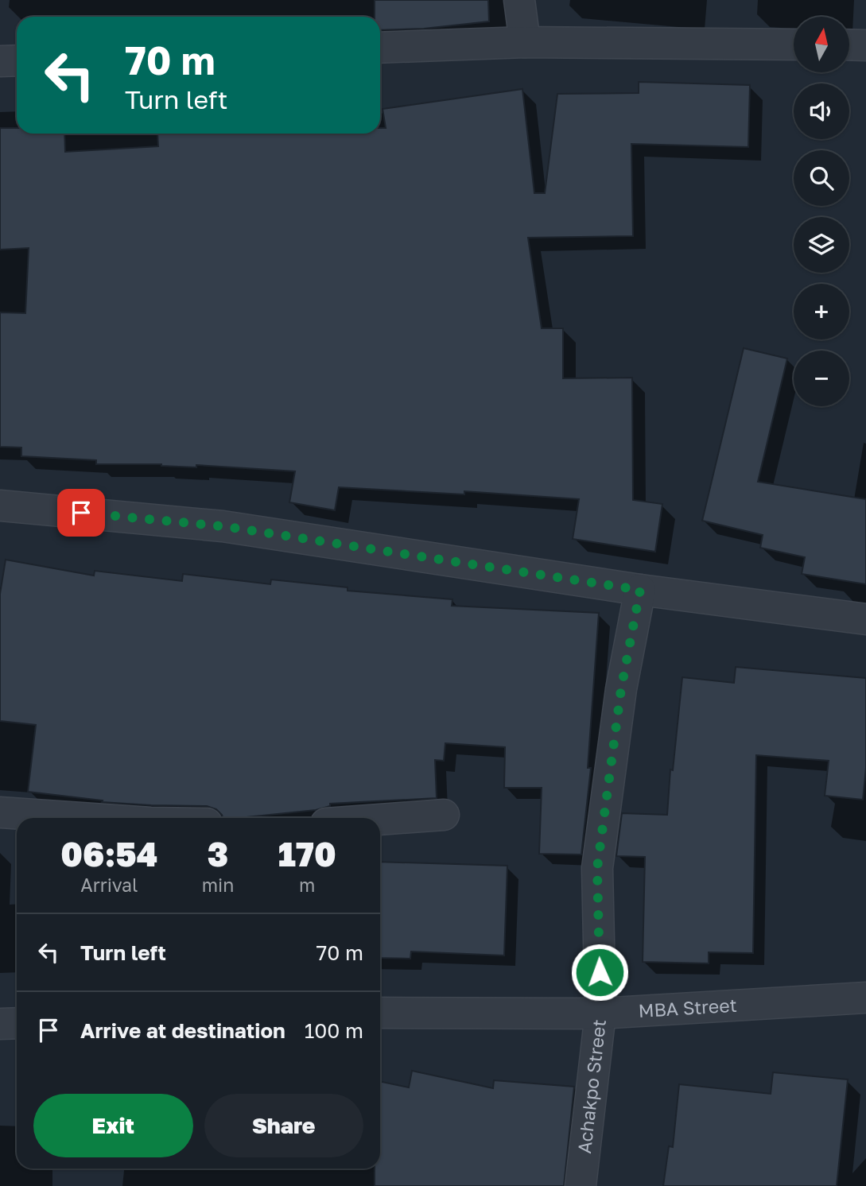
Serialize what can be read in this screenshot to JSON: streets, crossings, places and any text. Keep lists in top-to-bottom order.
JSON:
{
  "streets": {
    "street": ["MBA Street", "Achakpo Street"]
  },
  "crossings": [
    ["MBA Street", "Achakpo Street"]
  ],
  "north": "top",
  "page": {
    "map_buttons": ["+", "−"],
    "turn": ["70 m", "Turn left"],
    "eta": [
      "06:54",
      "Arrival",
      "3",
      "min",
      "170",
      "m"
    ],
    "list": [
      {
        "name": "Turn left",
        "value": "70 m"
      },
      {
        "name": "Arrive at destination",
        "value": "100 m"
      }
    ],
    "buttons": ["Exit", "Share"]
  }
}
